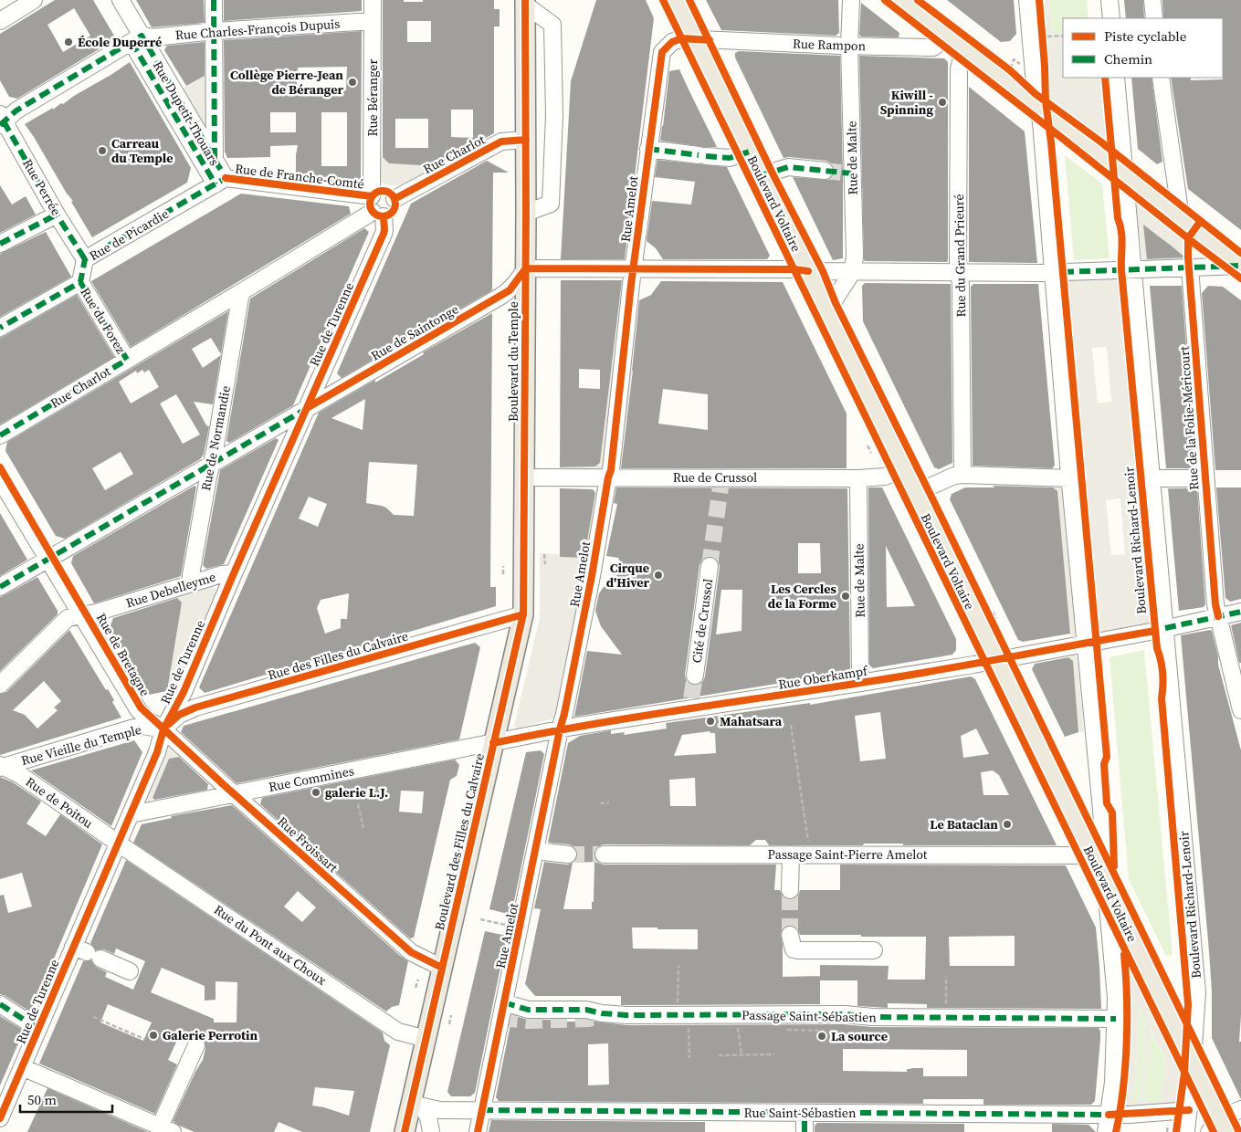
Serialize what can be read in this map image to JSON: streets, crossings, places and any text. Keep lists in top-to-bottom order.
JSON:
{
  "streets": {
    "main road": ["Boulevard Voltaire", "Boulevard du Temple", "Boulevard des Filles du Calvaire"],
    "street": [
      "Rue Charles-François Dupuis",
      "Rue Rampon",
      "Rue Béranger",
      "Rue Dupetit-Thouars",
      "Rue Charlot",
      "Rue de Malte",
      "Rue de Franche-Comté",
      "Rue Perrée",
      "Rue Amelot",
      "Rue de Picardie",
      "Rue du Grand Prieuré",
      "Rue du Forez",
      "Rue de Turenne",
      "Rue de Saintonge",
      "Rue de la Folie-Méricourt",
      "Rue de Normandie",
      "Rue de Crussol",
      "Boulevard Richard-Lenoir",
      "Rue Debelleyme",
      "Cité de Crussol",
      "Rue de Bretagne",
      "Rue des Filles du Calvaire",
      "Rue Oberkampf",
      "Rue Vieille du Temple",
      "Rue Commines",
      "Rue de Poitou",
      "Rue Froissart",
      "Passage Saint-Pierre Amelot",
      "Rue du Pont aux Choux",
      "Passage Saint-Sébastien",
      "Rue Saint-Sébastien"
    ]
  },
  "crossings": [
    ["Rue Charles-François Dupuis", "Rue Béranger"],
    ["Rue Charles-François Dupuis", "Rue Dupetit-Thouars"],
    ["Rue Rampon", "Rue de Malte"],
    ["Rue Rampon", "Boulevard Voltaire"],
    ["Rue Rampon", "Rue Amelot"],
    ["Rue Béranger", "Rue Charlot"],
    ["Rue Béranger", "Rue de Franche-Comté"],
    ["Rue Béranger", "Rue de Turenne"],
    ["Rue Dupetit-Thouars", "Rue de Franche-Comté"],
    ["Rue Dupetit-Thouars", "Rue de Picardie"],
    ["Rue Charlot", "Rue de Franche-Comté"],
    ["Rue Charlot", "Rue du Forez"],
    ["Rue Charlot", "Rue de Turenne"],
    ["Rue Charlot", "Boulevard du Temple"],
    ["Rue Charlot", "Rue de Normandie"],
    ["Rue de Malte", "Boulevard Voltaire"],
    ["Rue de Malte", "Rue de Crussol"],
    ["Rue de Malte", "Rue Oberkampf"],
    ["Rue de Franche-Comté", "Rue de Picardie"],
    ["Rue de Franche-Comté", "Rue de Turenne"],
    ["Rue Perrée", "Rue de Picardie"],
    ["Boulevard Voltaire", "Rue Amelot"],
    ["Boulevard Voltaire", "Rue de Crussol"],
    ["Boulevard Voltaire", "Boulevard Richard-Lenoir"],
    ["Boulevard Voltaire", "Rue Oberkampf"],
    ["Boulevard Voltaire", "Passage Saint-Pierre Amelot"],
    ["Rue Amelot", "Rue de Crussol"],
    ["Rue Amelot", "Rue Oberkampf"],
    ["Rue Amelot", "Passage Saint-Sébastien"],
    ["Rue Amelot", "Rue Saint-Sébastien"],
    ["Rue de Picardie", "Rue du Forez"],
    ["Rue de Turenne", "Rue de Saintonge"],
    ["Rue de Turenne", "Rue Debelleyme"],
    ["Rue de Turenne", "Rue de Bretagne"],
    ["Rue de Turenne", "Rue des Filles du Calvaire"],
    ["Rue de Turenne", "Rue Vieille du Temple"],
    ["Rue de Turenne", "Rue Commines"],
    ["Rue de Turenne", "Rue de Poitou"],
    ["Rue de Turenne", "Rue Froissart"],
    ["Rue de Turenne", "Rue du Pont aux Choux"],
    ["Rue de Saintonge", "Boulevard du Temple"],
    ["Rue de Saintonge", "Rue de Normandie"],
    ["Rue de Saintonge", "Rue de Bretagne"],
    ["Boulevard du Temple", "Rue de Crussol"],
    ["Boulevard du Temple", "Rue des Filles du Calvaire"],
    ["Boulevard du Temple", "Boulevard des Filles du Calvaire"],
    ["Rue de la Folie-Méricourt", "Rue Oberkampf"],
    ["Rue de Normandie", "Rue Debelleyme"],
    ["Boulevard Richard-Lenoir", "Rue Oberkampf"],
    ["Boulevard Richard-Lenoir", "Rue Saint-Sébastien"],
    ["Rue Debelleyme", "Rue de Bretagne"],
    ["Rue de Bretagne", "Rue des Filles du Calvaire"],
    ["Rue de Bretagne", "Rue Vieille du Temple"],
    ["Rue de Bretagne", "Rue Froissart"],
    ["Rue des Filles du Calvaire", "Rue Vieille du Temple"],
    ["Rue des Filles du Calvaire", "Boulevard des Filles du Calvaire"],
    ["Rue des Filles du Calvaire", "Rue Froissart"],
    ["Rue Oberkampf", "Rue Commines"],
    ["Rue Oberkampf", "Boulevard des Filles du Calvaire"],
    ["Rue Vieille du Temple", "Rue de Poitou"],
    ["Rue Vieille du Temple", "Rue Froissart"],
    ["Rue Commines", "Boulevard des Filles du Calvaire"],
    ["Rue Commines", "Rue Froissart"],
    ["Rue de Poitou", "Rue du Pont aux Choux"],
    ["Boulevard des Filles du Calvaire", "Rue Froissart"],
    ["Boulevard des Filles du Calvaire", "Rue du Pont aux Choux"],
    ["Boulevard des Filles du Calvaire", "Rue Saint-Sébastien"]
  ],
  "places": [
    "École Duperré",
    "Collège Pierre-Jean de Béranger",
    "Kiwill - Spinning",
    "Carreau du Temple",
    "Cirque d'Hiver",
    "Les Cercles de la Forme",
    "Mahatsara",
    "galerie L.J.",
    "Le Bataclan",
    "Galerie Perrotin",
    "La source"
  ],
  "legend": ["Piste cyclable", "Chemin"],
  "scale_bar": "50 m"
}
